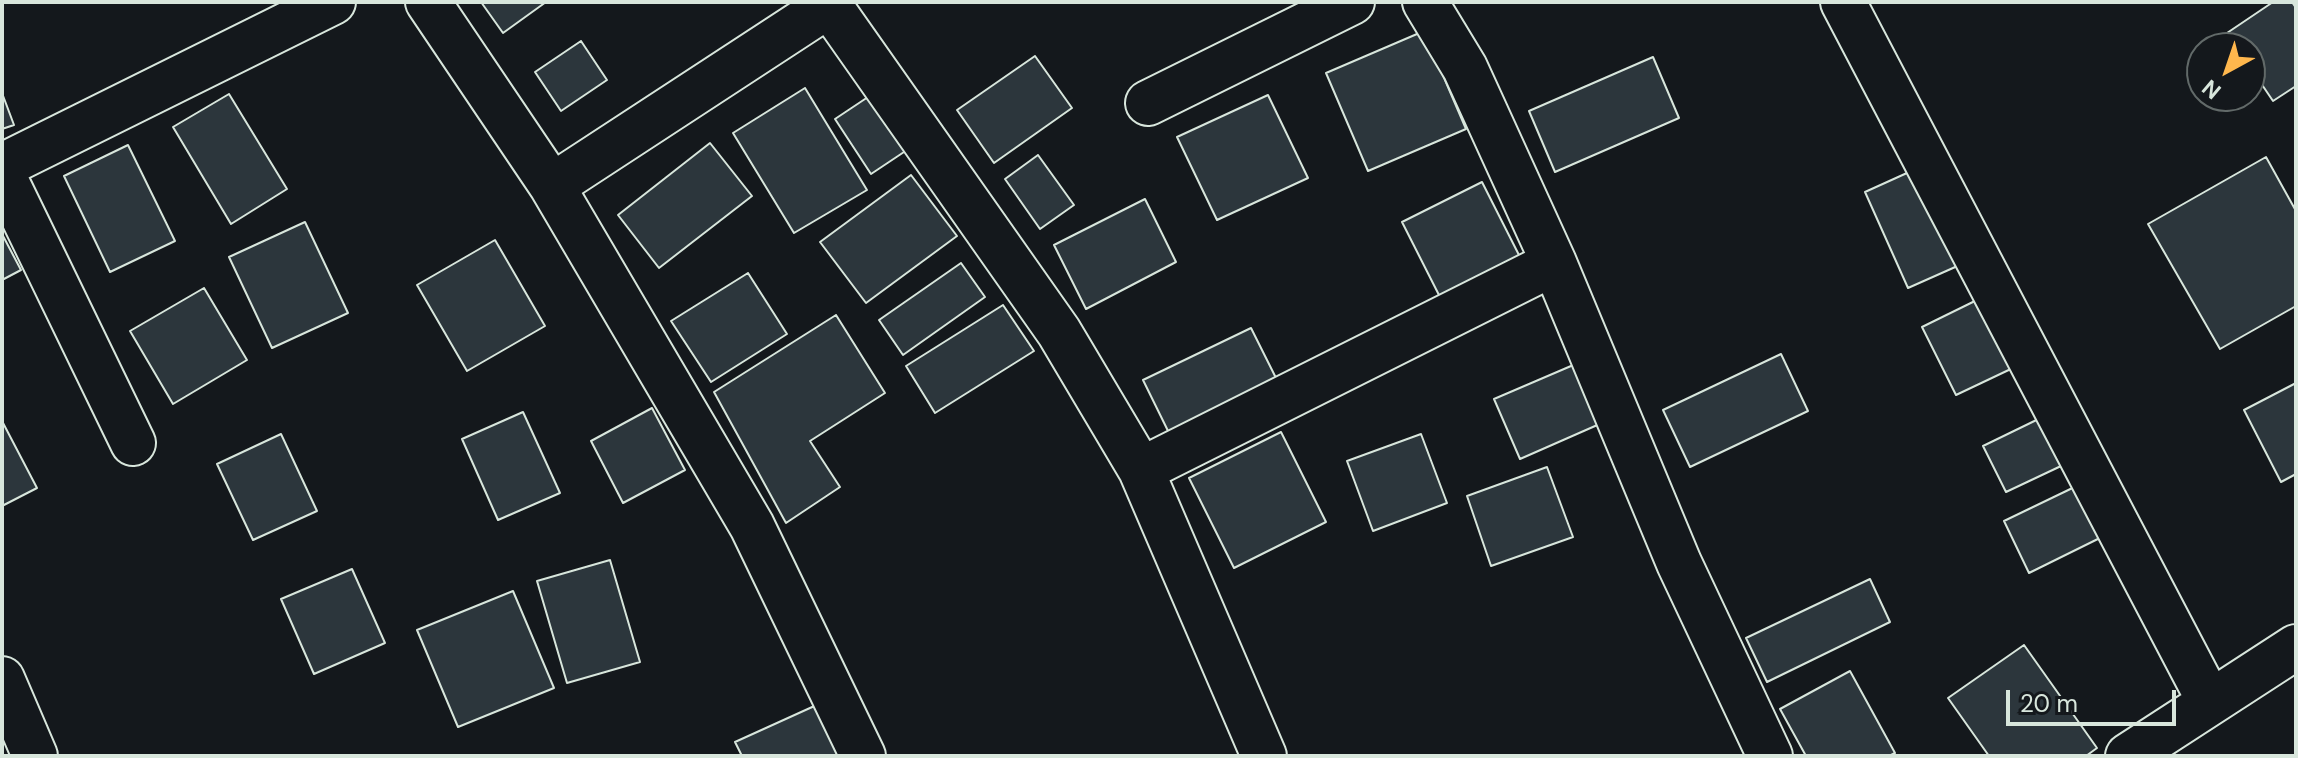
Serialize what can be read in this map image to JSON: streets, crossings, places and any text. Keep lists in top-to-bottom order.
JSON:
{
  "scale_bar": "20 m",
  "north": "bottom left"
}
